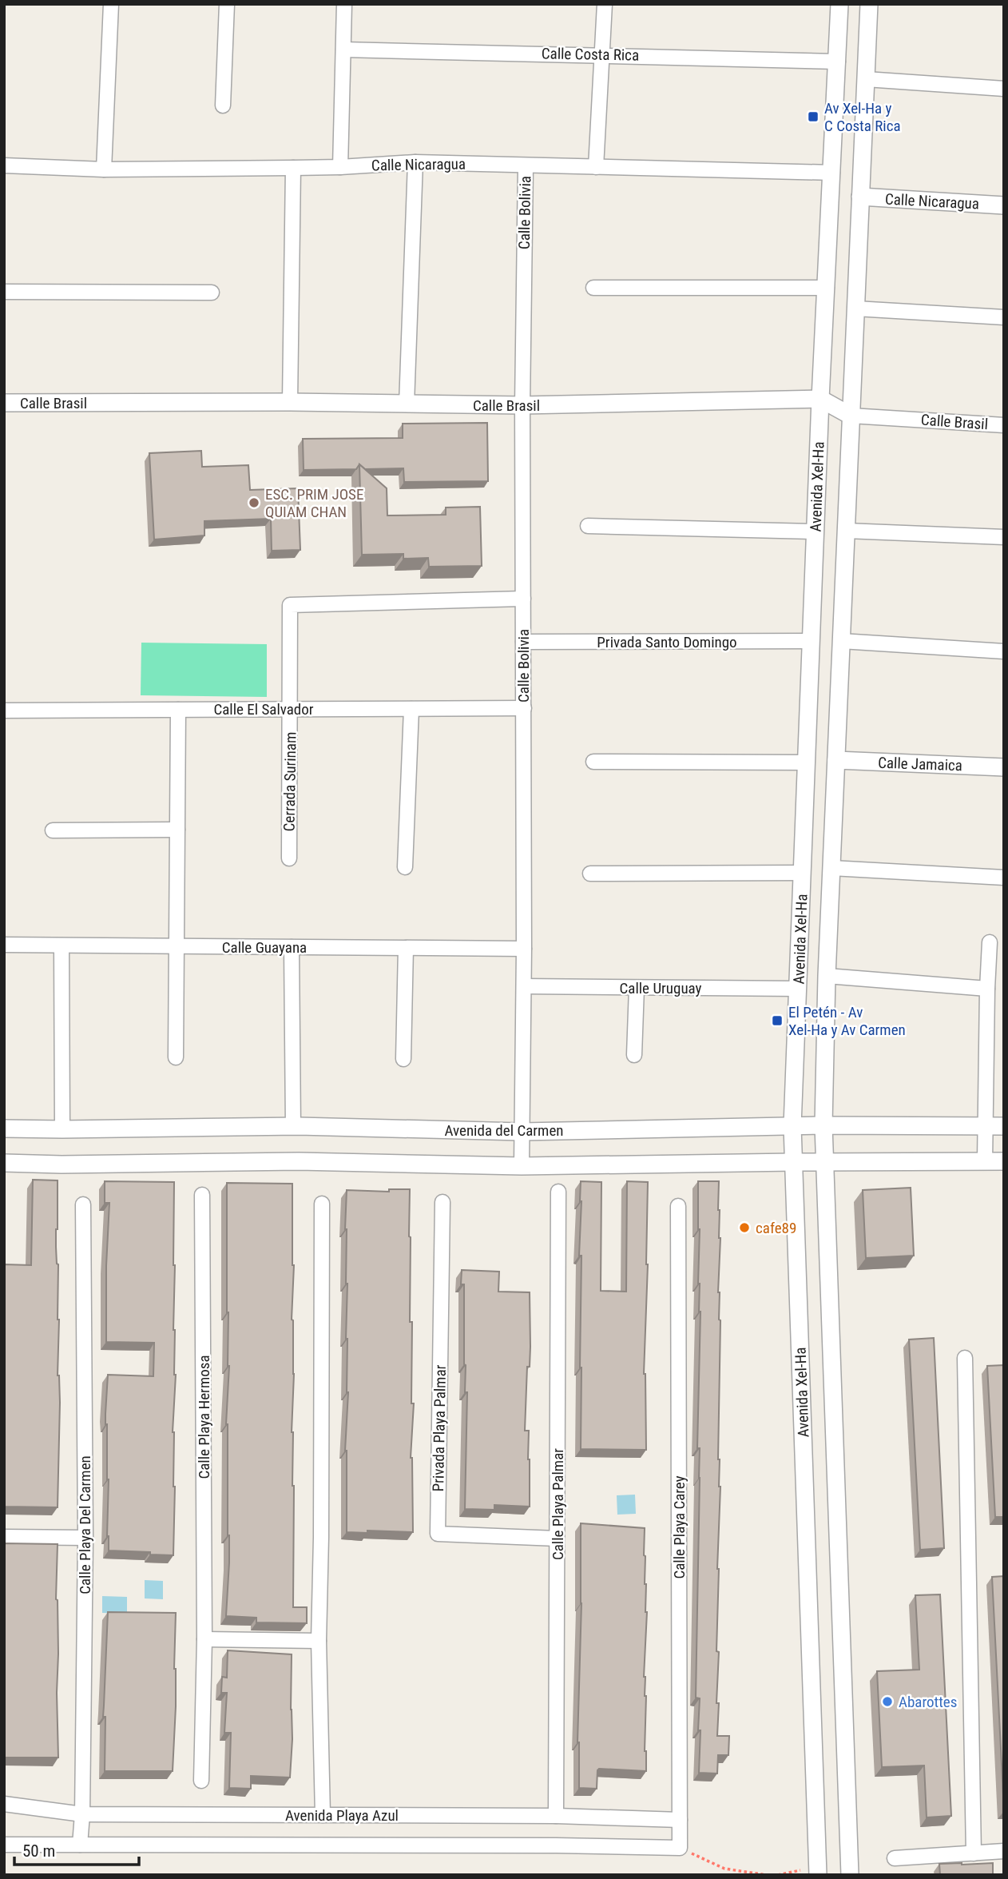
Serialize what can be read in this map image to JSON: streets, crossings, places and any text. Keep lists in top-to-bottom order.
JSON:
{
  "streets": {
    "street": [
      "Calle Costa Rica",
      "Calle Nicaragua",
      "Calle Bolivia",
      "Calle Brasil",
      "Avenida Xel-Ha",
      "Privada Santo Domingo",
      "Calle El Salvador",
      "Calle Jamaica",
      "Cerrada Surinam",
      "Calle Guayana",
      "Calle Uruguay",
      "Avenida del Carmen",
      "Calle Playa Hermosa",
      "Privada Playa Palmar",
      "Calle Playa Palmar",
      "Calle Playa Del Carmen",
      "Calle Playa Carey",
      "Avenida Playa Azul"
    ]
  },
  "crossings": [
    ["Calle Costa Rica", "Avenida Xel-Ha"],
    ["Calle Nicaragua", "Calle Bolivia"],
    ["Calle Nicaragua", "Avenida Xel-Ha"],
    ["Calle Bolivia", "Calle Brasil"],
    ["Calle Bolivia", "Privada Santo Domingo"],
    ["Calle Bolivia", "Calle El Salvador"],
    ["Calle Bolivia", "Cerrada Surinam"],
    ["Calle Bolivia", "Calle Guayana"],
    ["Calle Bolivia", "Calle Uruguay"],
    ["Calle Bolivia", "Avenida del Carmen"],
    ["Calle Brasil", "Avenida Xel-Ha"],
    ["Avenida Xel-Ha", "Privada Santo Domingo"],
    ["Avenida Xel-Ha", "Calle Jamaica"],
    ["Avenida Xel-Ha", "Calle Uruguay"],
    ["Avenida Xel-Ha", "Avenida del Carmen"],
    ["Calle El Salvador", "Cerrada Surinam"],
    ["Privada Playa Palmar", "Calle Playa Palmar"],
    ["Calle Playa Palmar", "Avenida Playa Azul"],
    ["Calle Playa Del Carmen", "Avenida Playa Azul"],
    ["Calle Playa Carey", "Avenida Playa Azul"]
  ],
  "places": {
    "transit": ["Av Xel-Ha y C Costa Rica", "El Petén - Av Xel-Ha y Av Carmen"],
    "other": ["ESC. PRIM JOSE QUIAM CHAN", "cafe89", "Abarottes"]
  },
  "scale_bar": "50 m"
}
